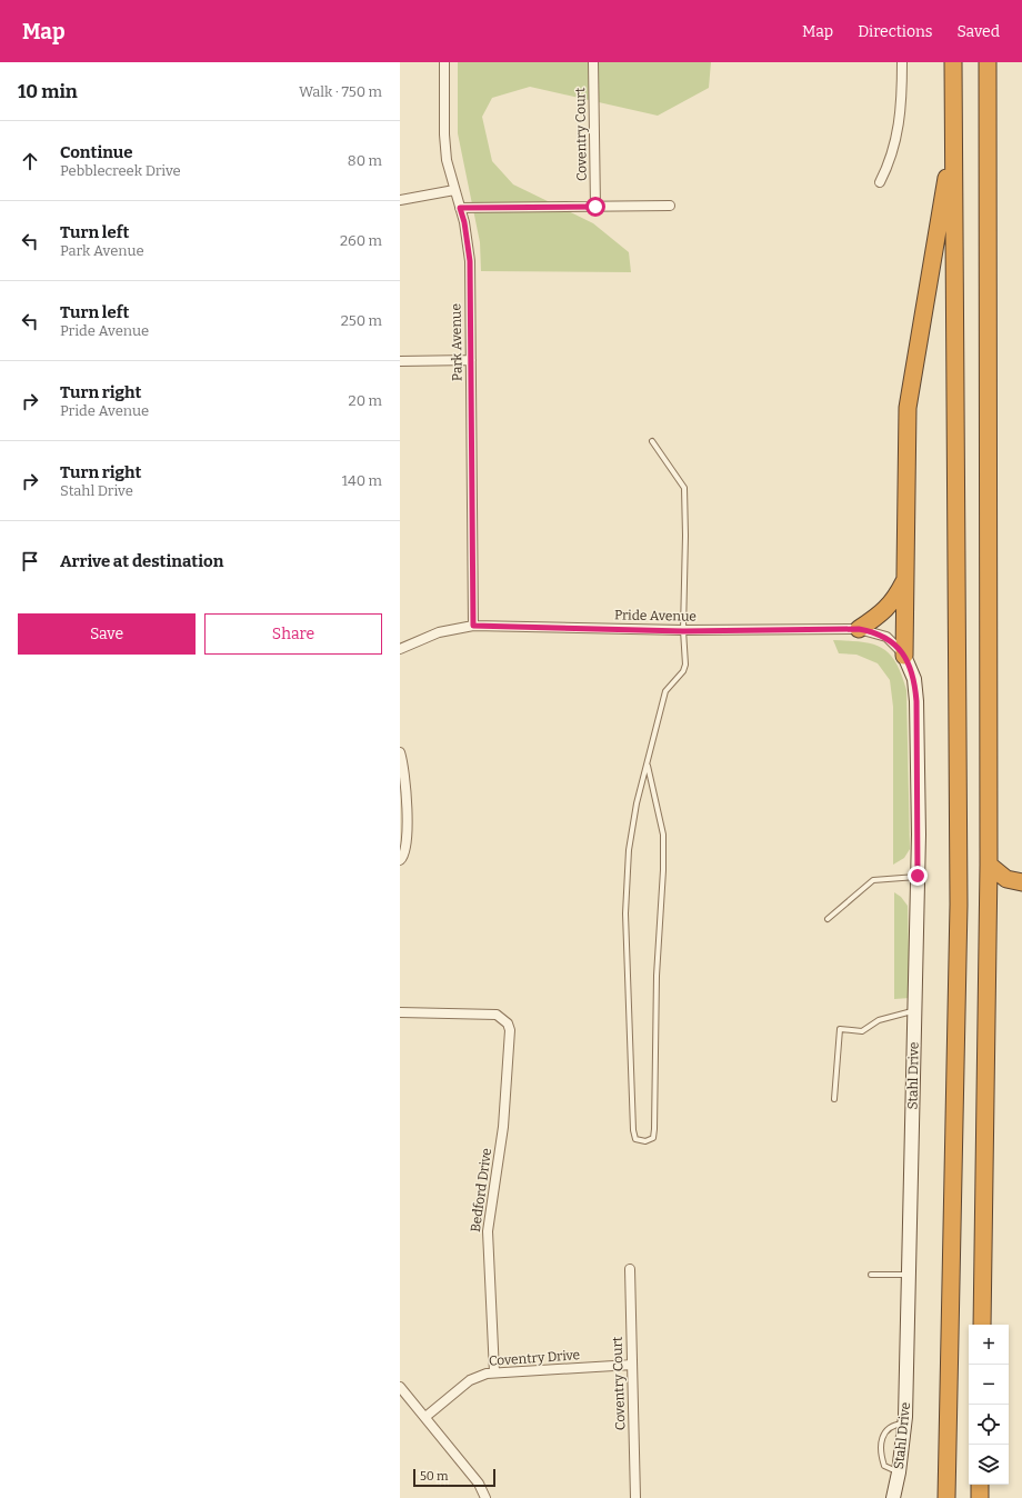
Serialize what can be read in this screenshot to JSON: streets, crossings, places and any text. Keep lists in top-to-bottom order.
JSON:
{
  "streets": {
    "main road": ["Stahl Drive"],
    "street": [
      "Coventry Court",
      "Park Avenue",
      "Pride Avenue",
      "Bedford Drive",
      "Coventry Drive"
    ]
  },
  "crossings": [
    ["Coventry Court", "Coventry Drive"],
    ["Park Avenue", "Pride Avenue"],
    ["Pride Avenue", "Stahl Drive"],
    ["Bedford Drive", "Coventry Drive"]
  ],
  "scale_bar": "50 m",
  "page": {
    "header": "Map",
    "nav": ["Map", "Directions", "Saved"],
    "heading": ["10 min", "Walk · 750 m"],
    "list": [
      ["Continue", "Pebblecreek Drive", "80 m"],
      ["Turn left", "Park Avenue", "260 m"],
      ["Turn left", "Pride Avenue", "250 m"],
      ["Turn right", "Pride Avenue", "20 m"],
      ["Turn right", "Stahl Drive", "140 m"],
      "Arrive at destination"
    ],
    "buttons": ["Save", "Share"],
    "map_buttons": ["+", "−"],
    "scale": "50 m"
  }
}
